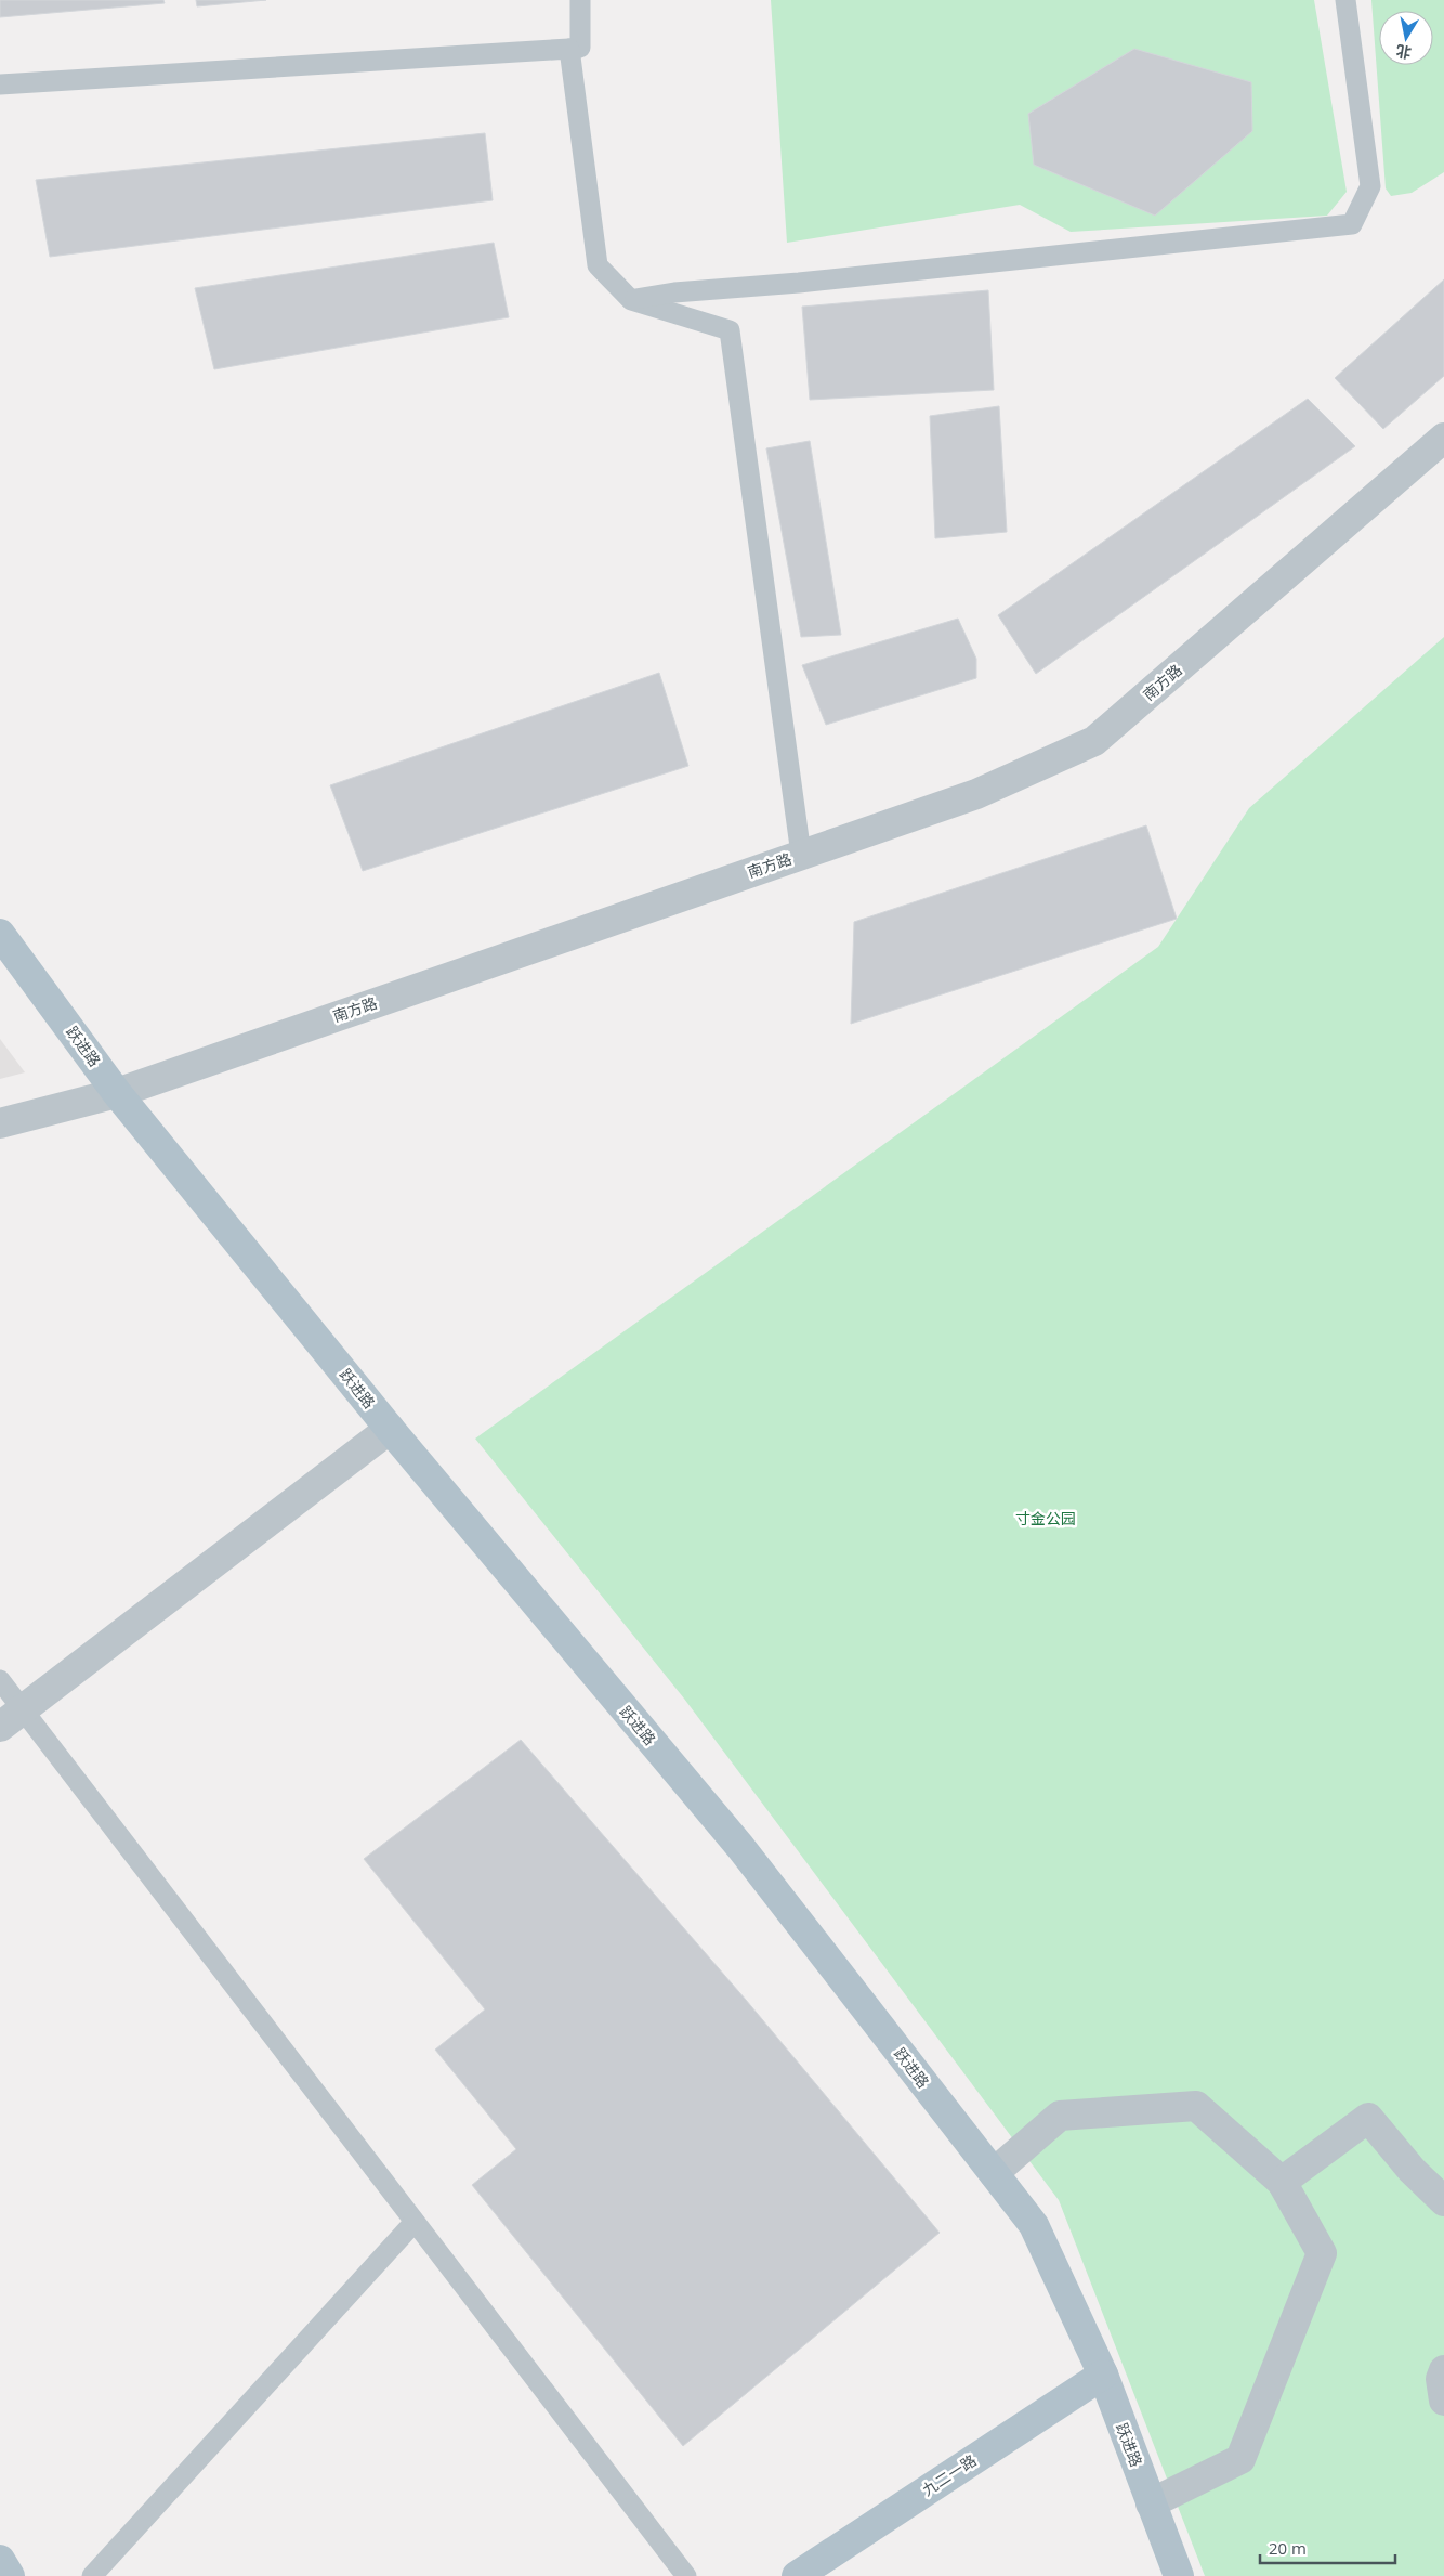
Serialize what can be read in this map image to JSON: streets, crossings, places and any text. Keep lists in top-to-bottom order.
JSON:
{
  "streets": {
    "main road": ["跃进路", "九二一路"],
    "street": ["南方路"]
  },
  "crossings": [
    ["南方路", "跃进路"],
    ["跃进路", "九二一路"]
  ],
  "parks": ["寸金公园"],
  "scale_bar": "20 m",
  "north": "bottom"
}
